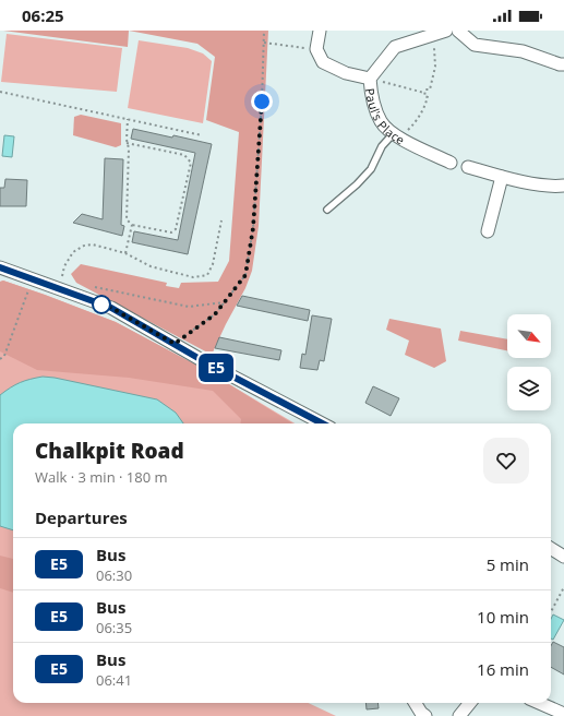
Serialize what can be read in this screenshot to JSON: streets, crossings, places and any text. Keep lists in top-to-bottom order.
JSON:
{
  "streets": {
    "street": ["Paul's Place"]
  },
  "lines": ["bus line E5"],
  "north": "bottom right",
  "page": {
    "status": "06:25",
    "on_map": "E5",
    "heading": [
      ["Chalkpit Road", "Walk · 3 min · 180 m"],
      "Departures"
    ],
    "list": [
      {
        "mark": "E5",
        "name": "Bus",
        "note": "06:30",
        "value": "5 min"
      },
      {
        "mark": "E5",
        "name": "Bus",
        "note": "06:35",
        "value": "10 min"
      },
      {
        "mark": "E5",
        "name": "Bus",
        "note": "06:41",
        "value": "16 min"
      }
    ]
  }
}
